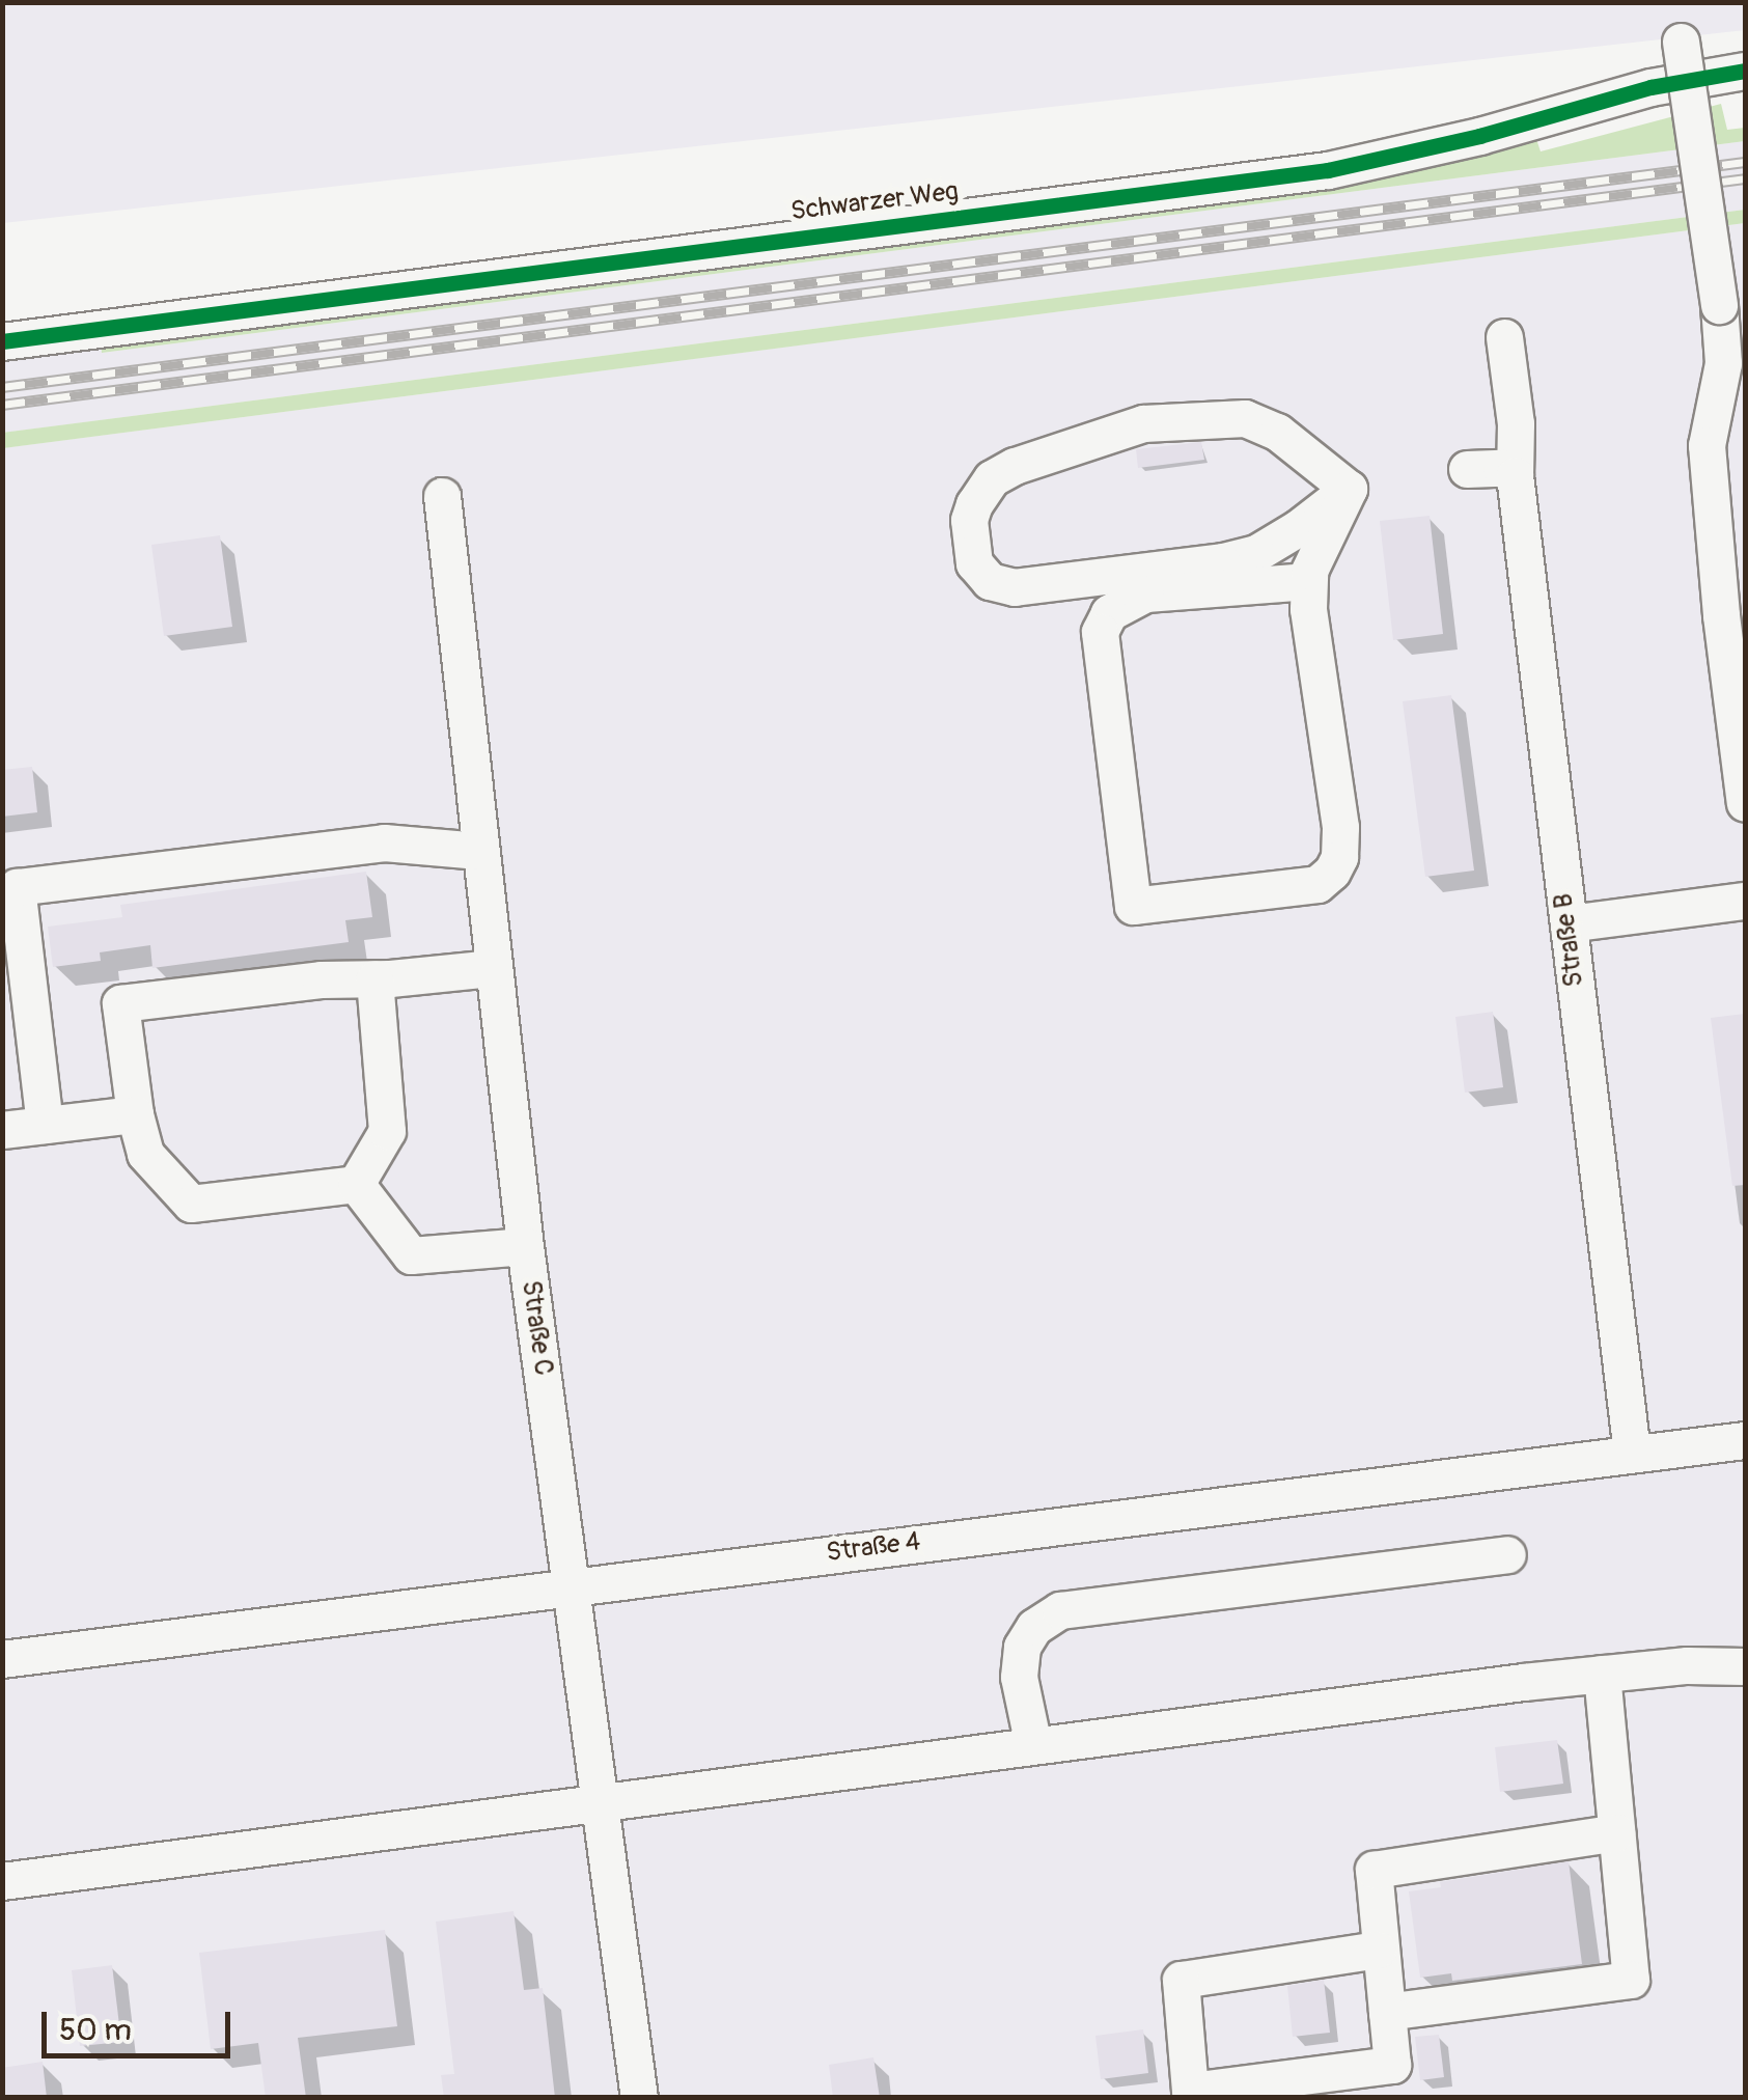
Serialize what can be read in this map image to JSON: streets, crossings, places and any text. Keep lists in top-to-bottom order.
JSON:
{
  "streets": {
    "street": [
      "Schwarzer Weg",
      "Straße B",
      "Straße C",
      "Straße 4"
    ]
  },
  "crossings": [
    ["Straße B", "Straße 4"],
    ["Straße C", "Straße 4"]
  ],
  "scale_bar": "50 m"
}
